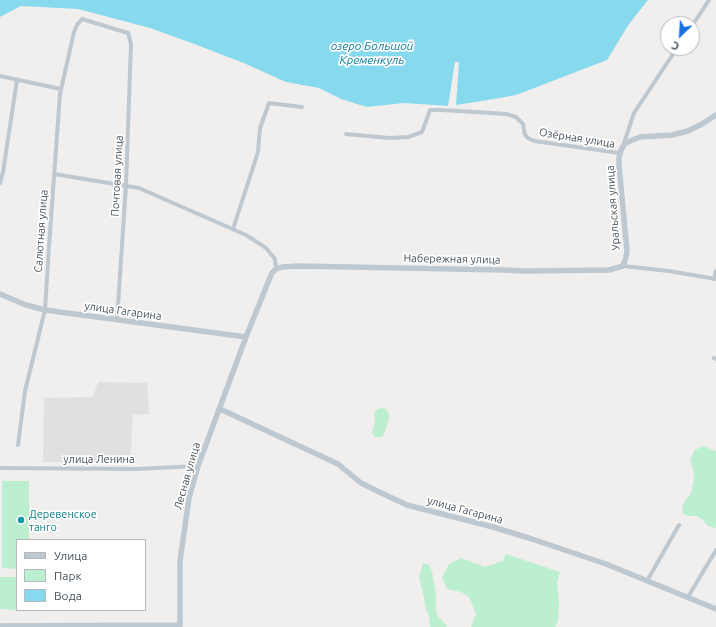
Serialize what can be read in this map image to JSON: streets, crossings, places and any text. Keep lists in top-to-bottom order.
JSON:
{
  "streets": {
    "street": [
      "Озёрная улица",
      "Почтовая улица",
      "Уральская улица",
      "Салютная улица",
      "Набережная улица",
      "улица Гагарина",
      "улица Ленина",
      "Лесная улица"
    ]
  },
  "crossings": [
    ["Озёрная улица", "Уральская улица"],
    ["Почтовая улица", "Салютная улица"],
    ["Почтовая улица", "улица Гагарина"],
    ["Уральская улица", "Набережная улица"],
    ["Салютная улица", "улица Гагарина"],
    ["улица Гагарина", "Лесная улица"],
    ["улица Ленина", "Лесная улица"]
  ],
  "water": ["озеро Большой Кременкуль"],
  "places": ["Деревенское танго"],
  "legend": ["Улица", "Парк", "Вода"],
  "north": "bottom left"
}
